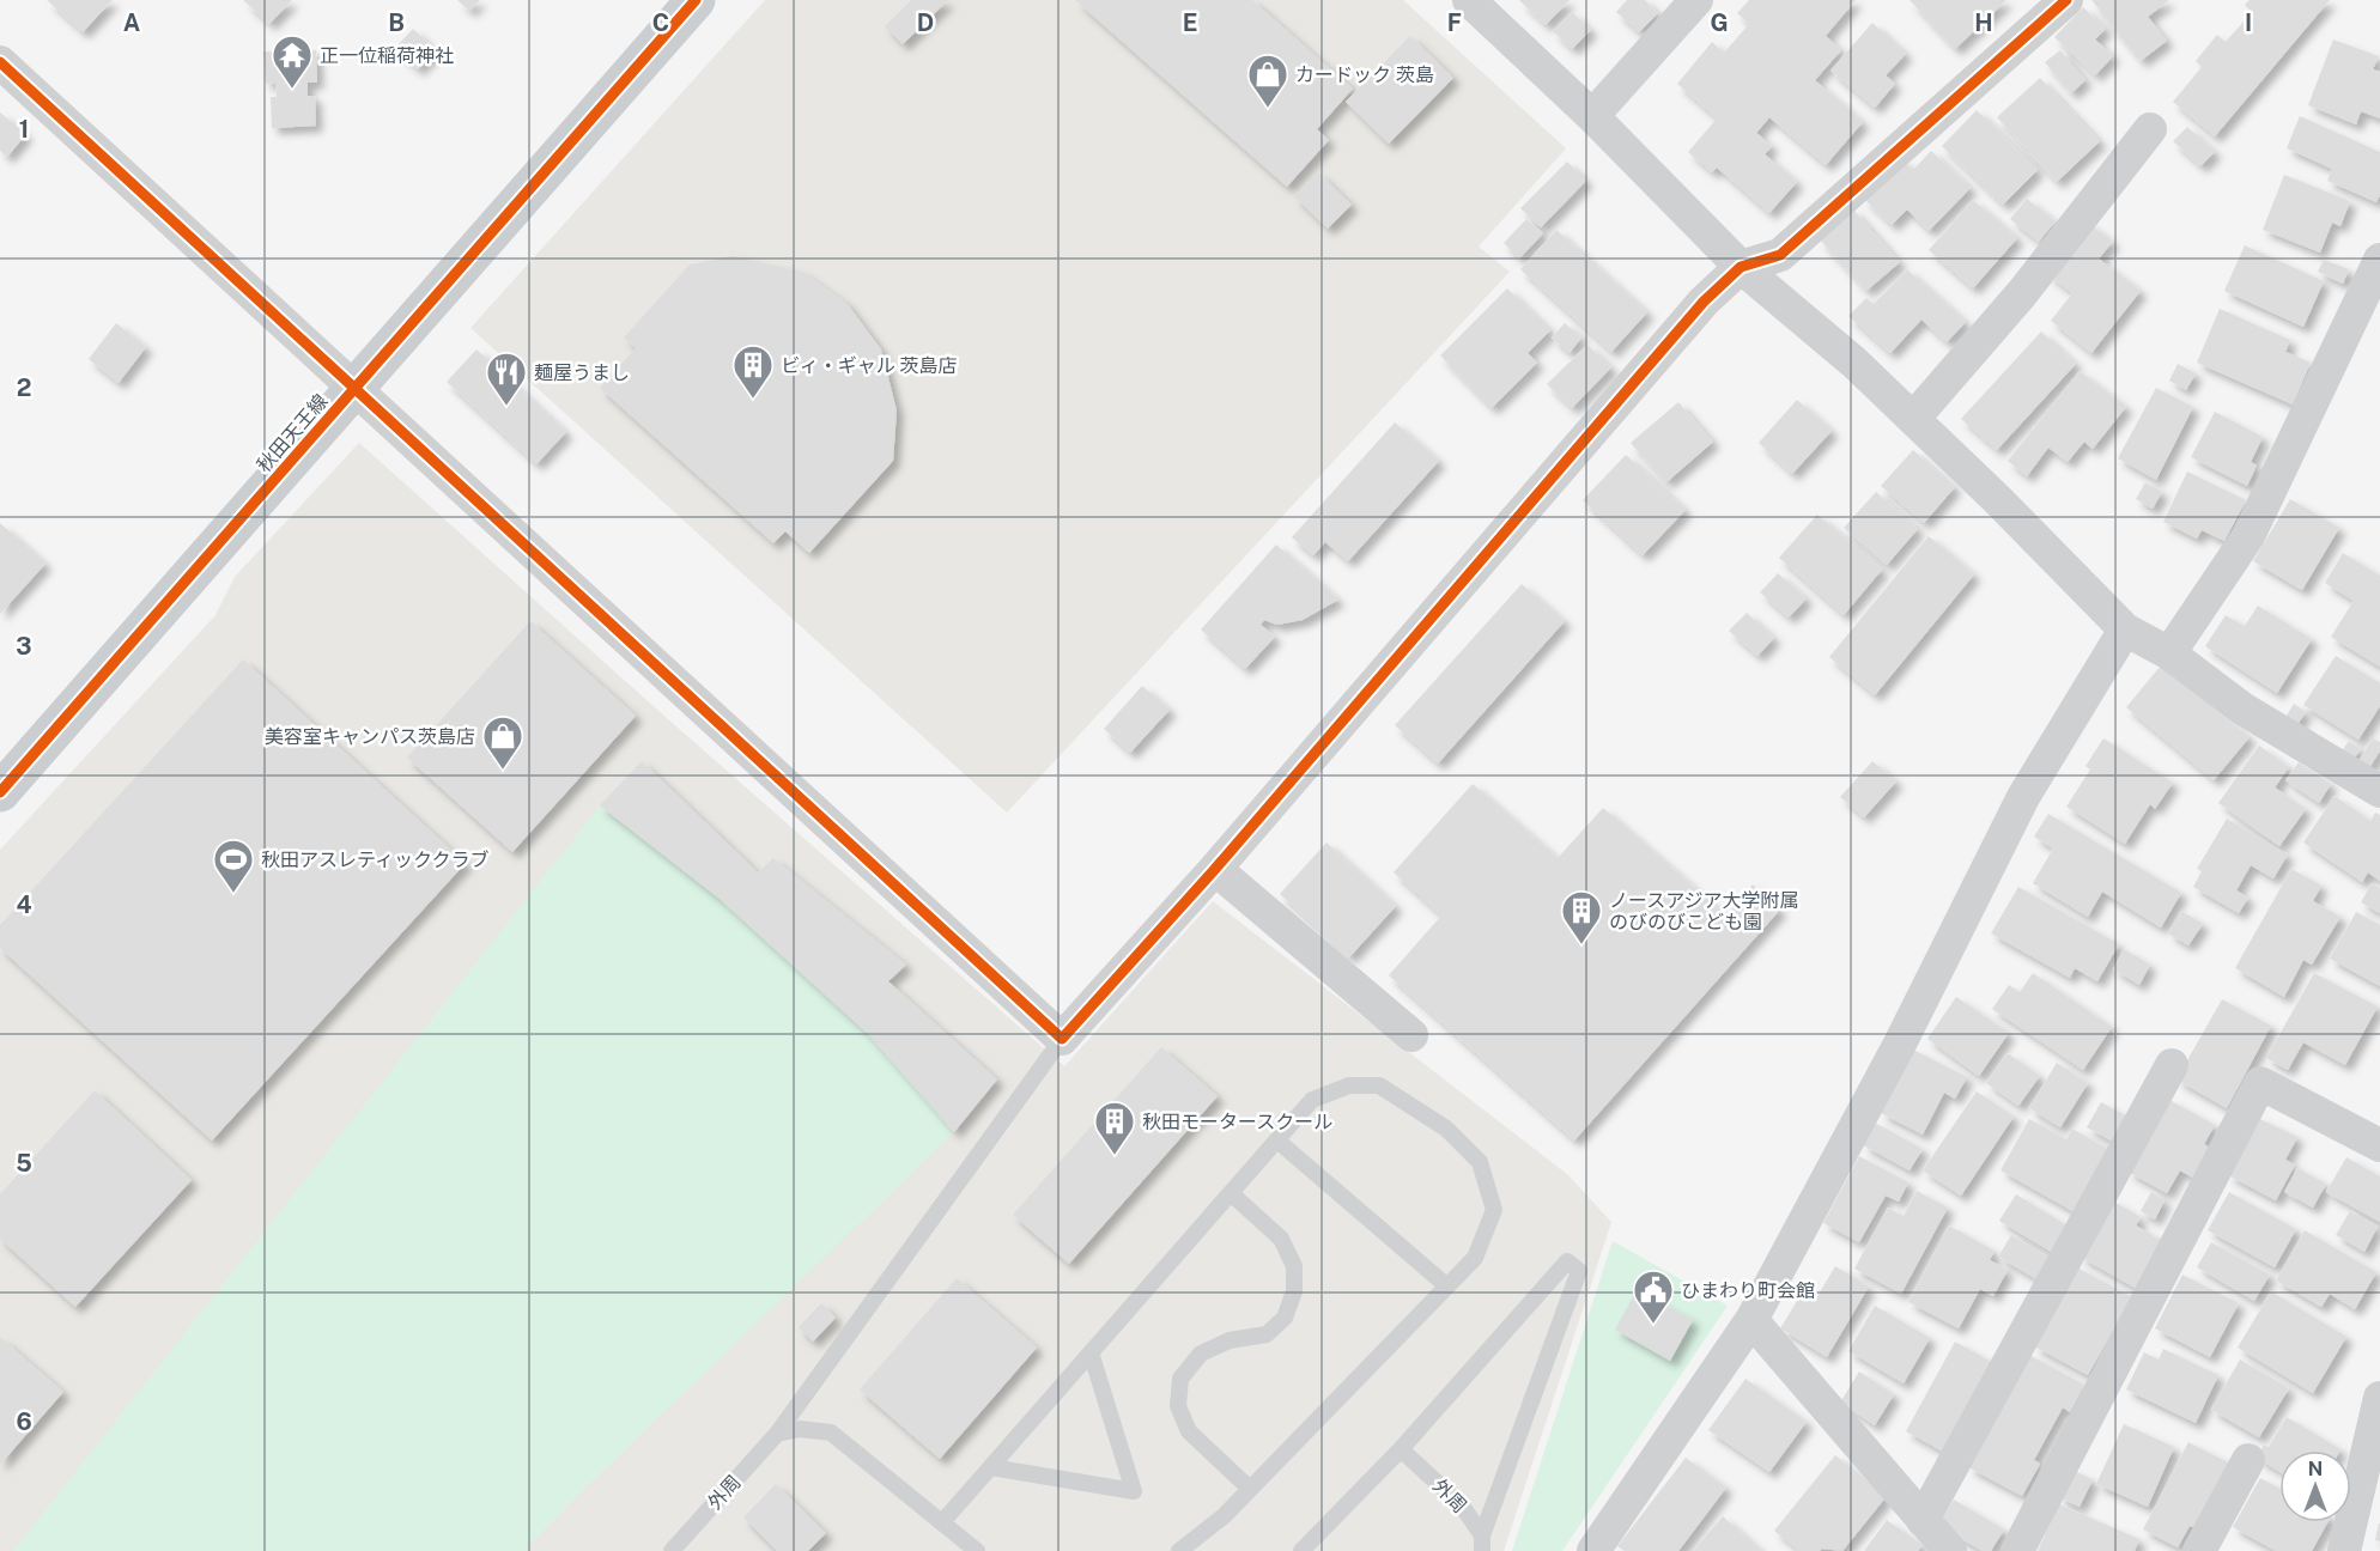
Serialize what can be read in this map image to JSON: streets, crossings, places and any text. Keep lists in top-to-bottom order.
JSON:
{
  "streets": {
    "main road": ["秋田天王線"],
    "lane": ["外周"]
  },
  "places": {
    "temple": ["正一位稲荷神社"],
    "shop": ["カードック 茨島", "美容室キャンパス茨島店"],
    "building": ["ビィ・ギャル 茨島店", "ノースアジア大学附属 のびのびこども園", "秋田モータースクール"],
    "restaurant": ["麺屋うまし"],
    "sports": ["秋田アスレティッククラブ"],
    "public building": ["ひまわり町会館"]
  },
  "north": "top",
  "grid": {
    "columns": [
      "A",
      "B",
      "C",
      "D",
      "E",
      "F",
      "G",
      "H",
      "I"
    ],
    "rows": [
      "1",
      "2",
      "3",
      "4",
      "5",
      "6"
    ]
  }
}
